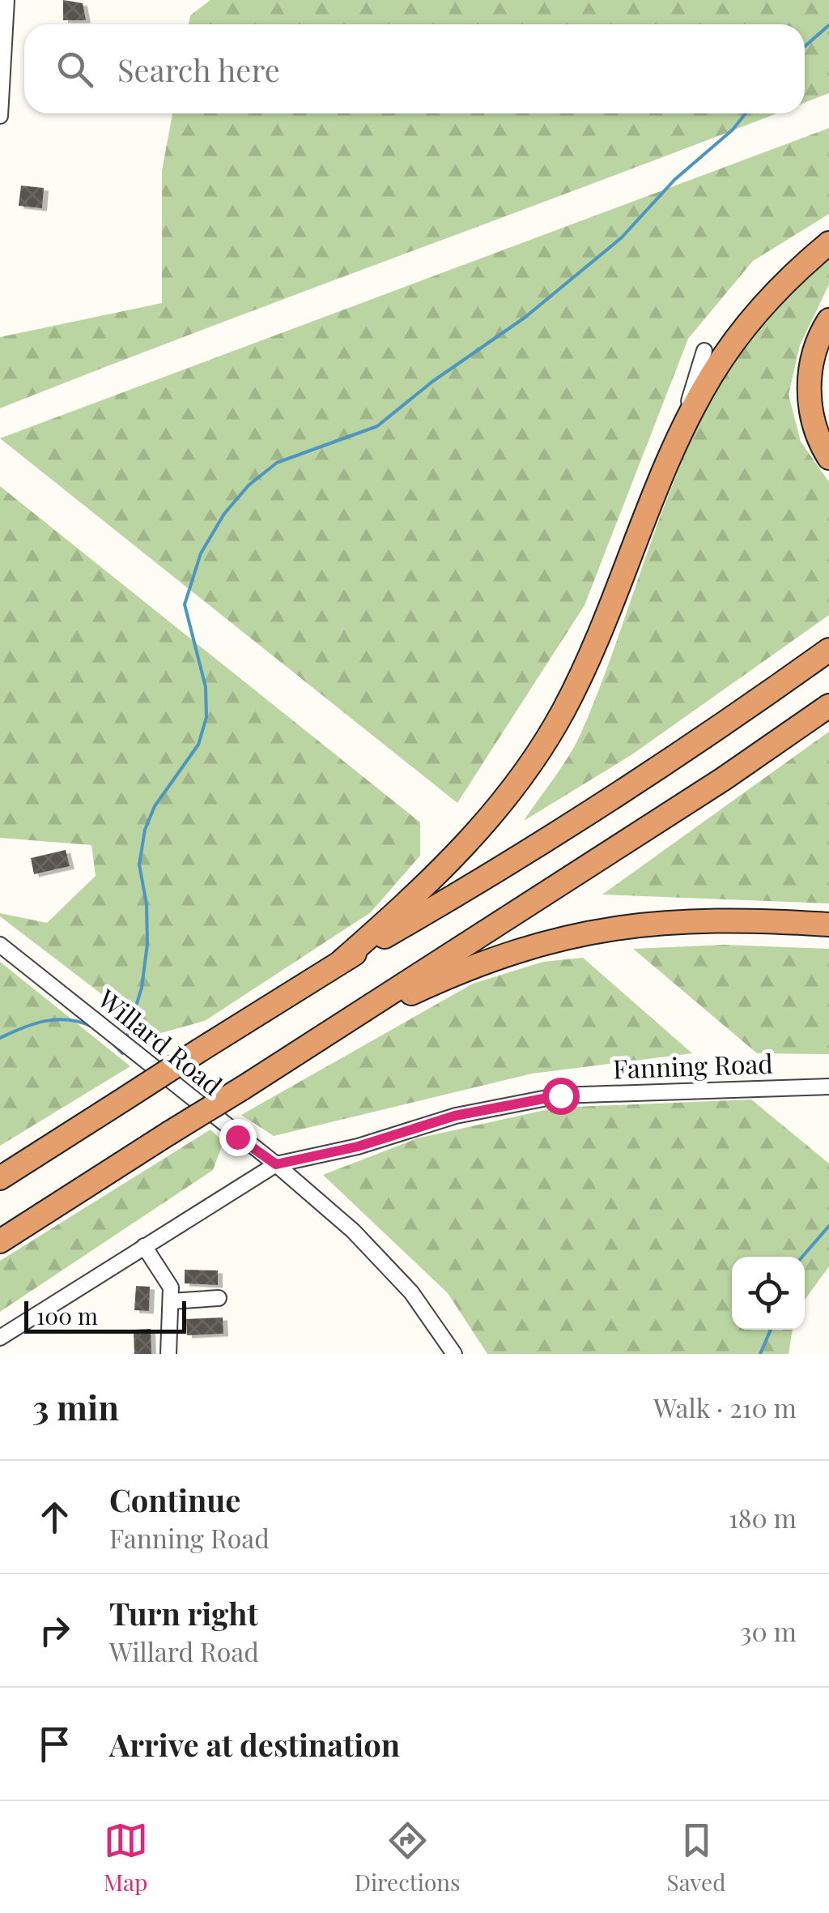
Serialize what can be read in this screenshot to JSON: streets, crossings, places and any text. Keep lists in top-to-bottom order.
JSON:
{
  "streets": {
    "street": ["Willard Road", "Fanning Road"]
  },
  "crossings": [
    ["Willard Road", "Fanning Road"]
  ],
  "scale_bar": "100 m",
  "page": {
    "search": "Search here",
    "scale": "100 m",
    "heading": ["3 min", "Walk · 210 m"],
    "list": [
      ["Continue", "Fanning Road", "180 m"],
      ["Turn right", "Willard Road", "30 m"],
      "Arrive at destination"
    ],
    "nav": ["Map", "Directions", "Saved"]
  }
}
